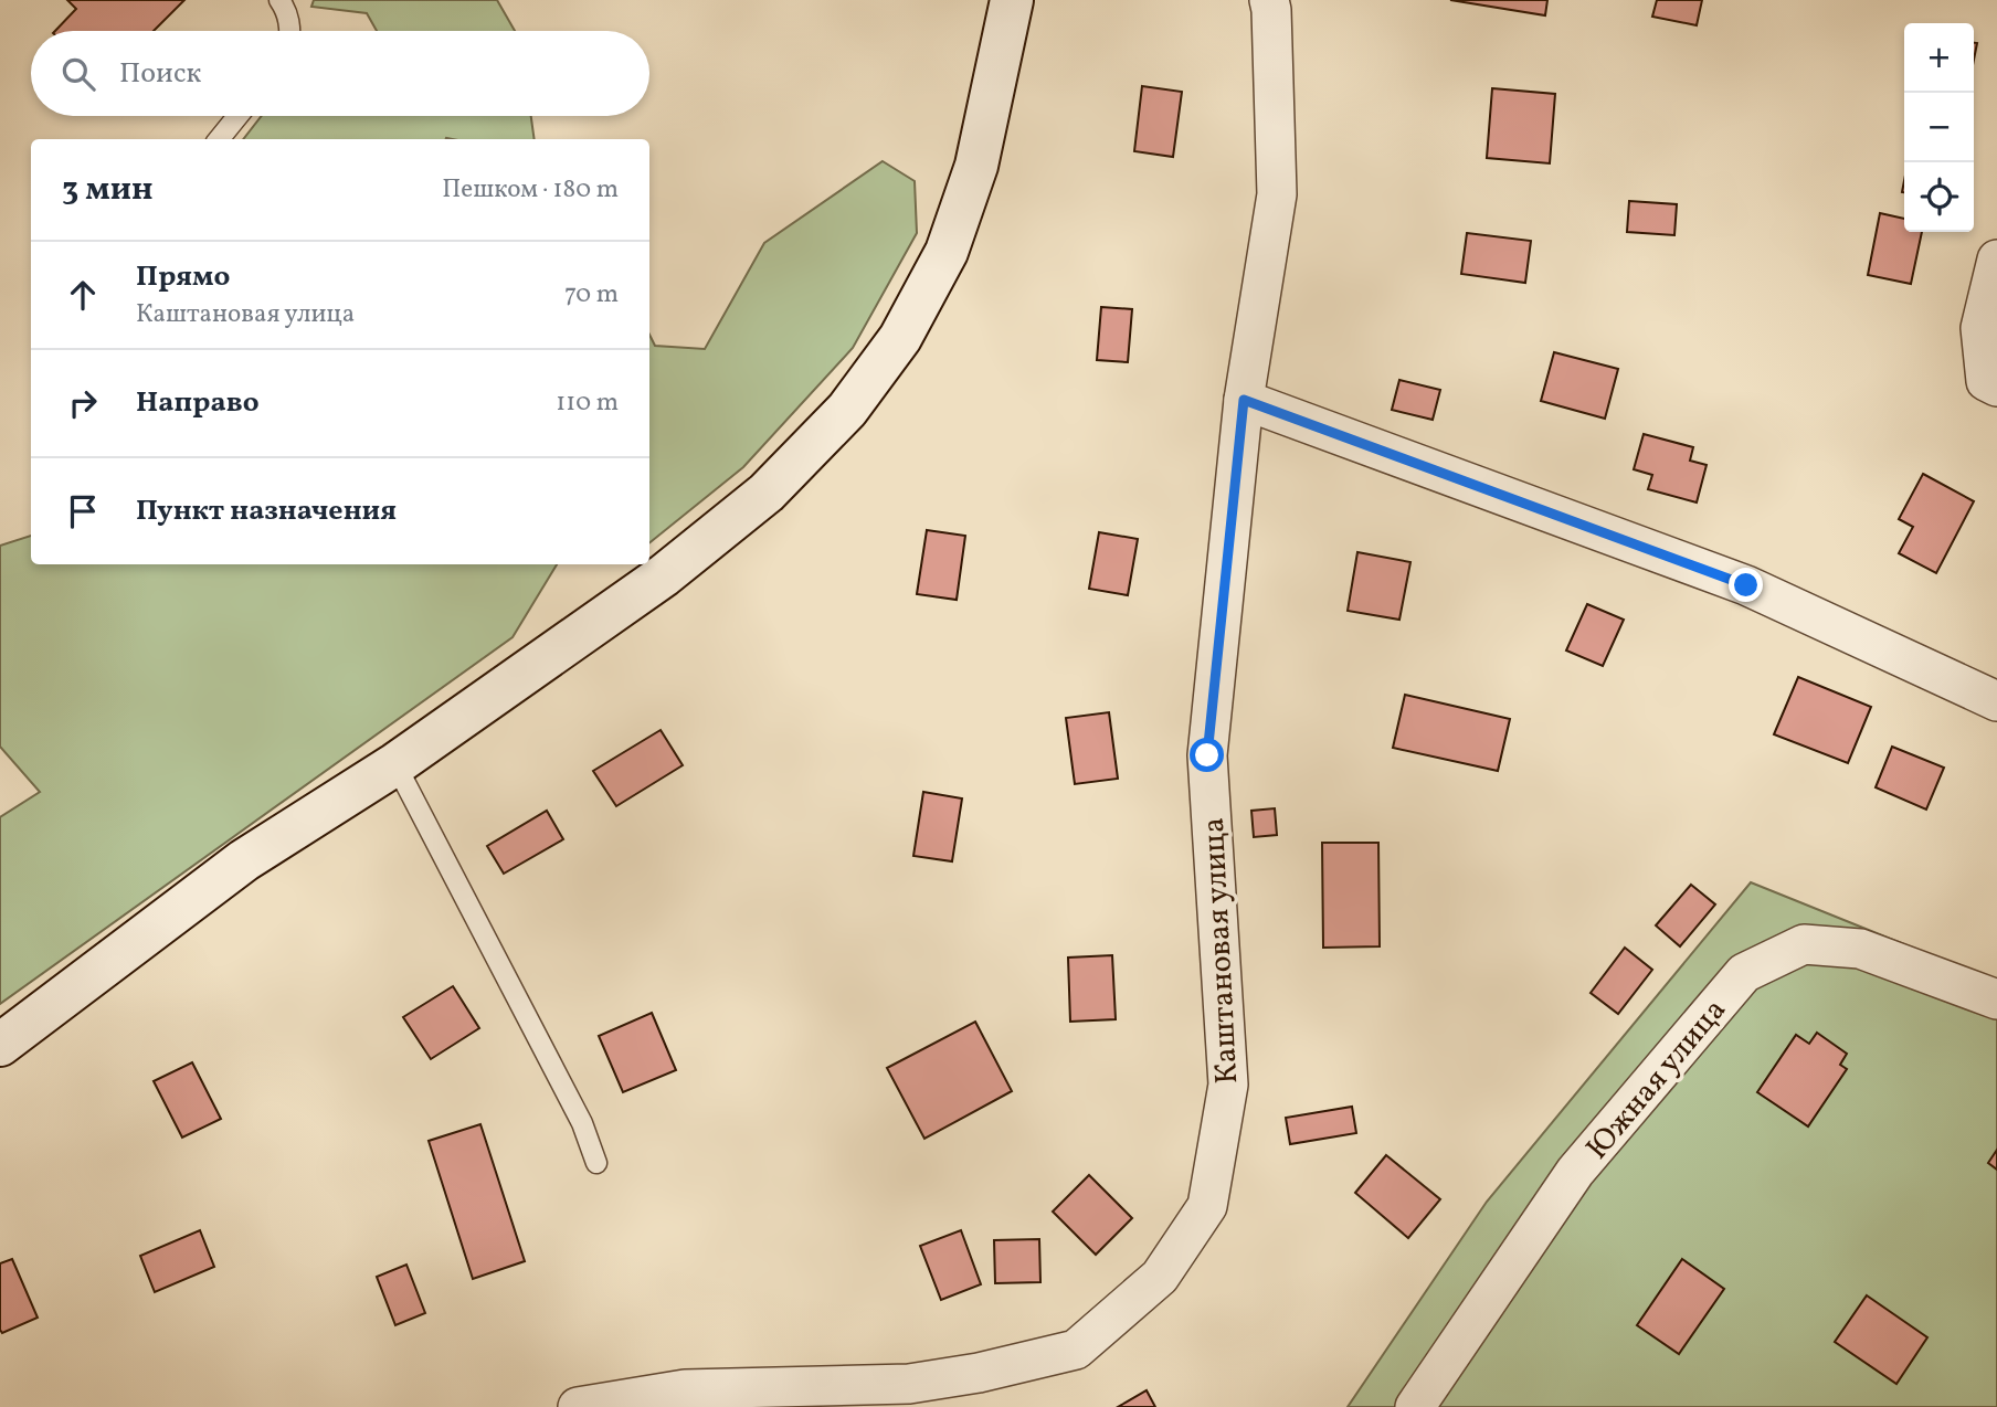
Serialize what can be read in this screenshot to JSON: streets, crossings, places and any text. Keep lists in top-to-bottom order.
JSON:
{
  "streets": {
    "street": ["Каштановая улица", "Южная улица"]
  },
  "page": {
    "map_buttons": ["+", "−"],
    "search": "Поиск",
    "heading": ["3 мин", "Пешком · 180 m"],
    "list": [
      ["Прямо", "Каштановая улица", "70 m"],
      ["Направо", "110 m"],
      "Пункт назначения"
    ]
  }
}
